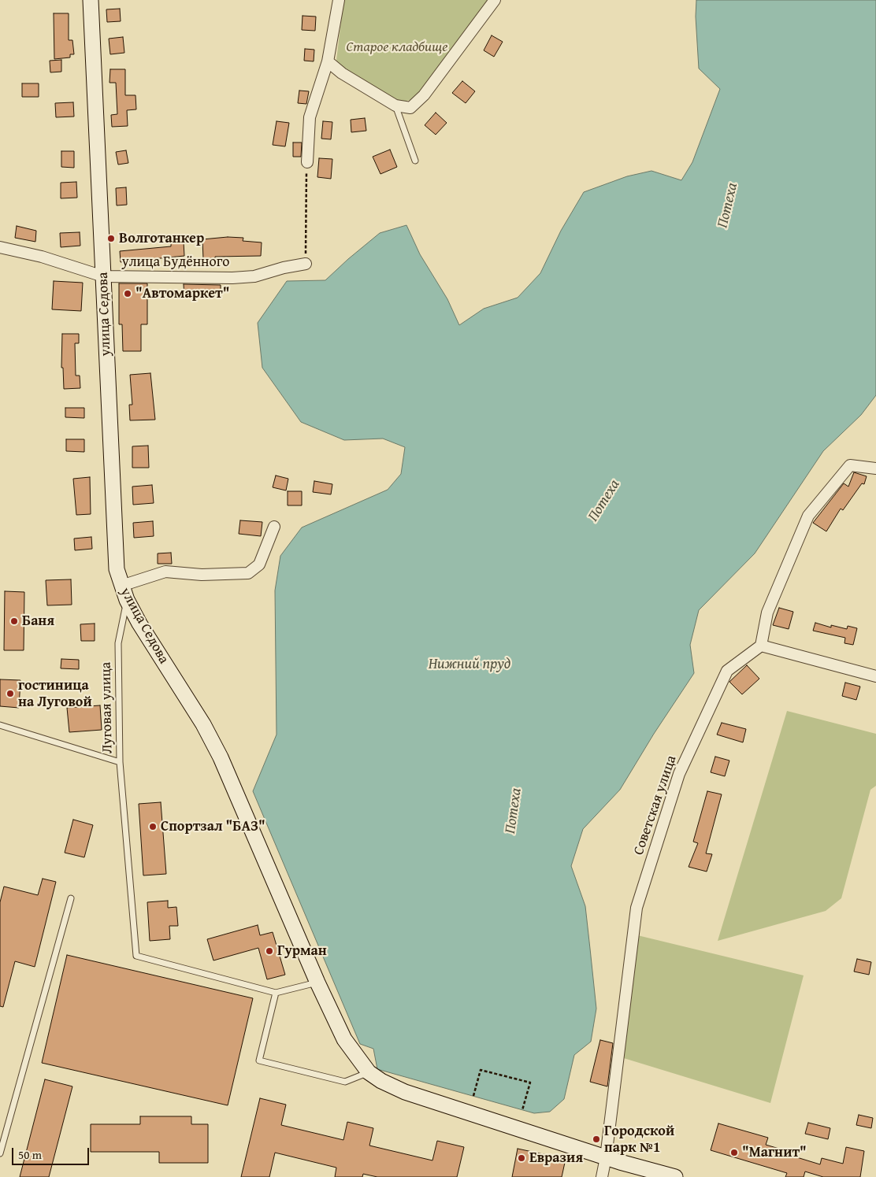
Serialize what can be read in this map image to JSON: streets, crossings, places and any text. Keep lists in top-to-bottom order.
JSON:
{
  "streets": {
    "main road": ["улица Седова"],
    "street": ["улица Будённого", "Советская улица"],
    "lane": ["Луговая улица"]
  },
  "crossings": [
    ["улица Будённого", "улица Седова"],
    ["улица Седова", "Луговая улица"],
    ["улица Седова", "Советская улица"]
  ],
  "water": ["Потеха", "Нижний пруд"],
  "parks": ["Старое кладбище"],
  "places": [
    "Волготанкер",
    "\"Автомаркет\"",
    "Баня",
    "гостиница на Луговой",
    "Спортзал \"БАЗ\"",
    "Гурман",
    "Городской парк №1",
    "\"Магнит\"",
    "Евразия"
  ],
  "scale_bar": "50 m"
}
